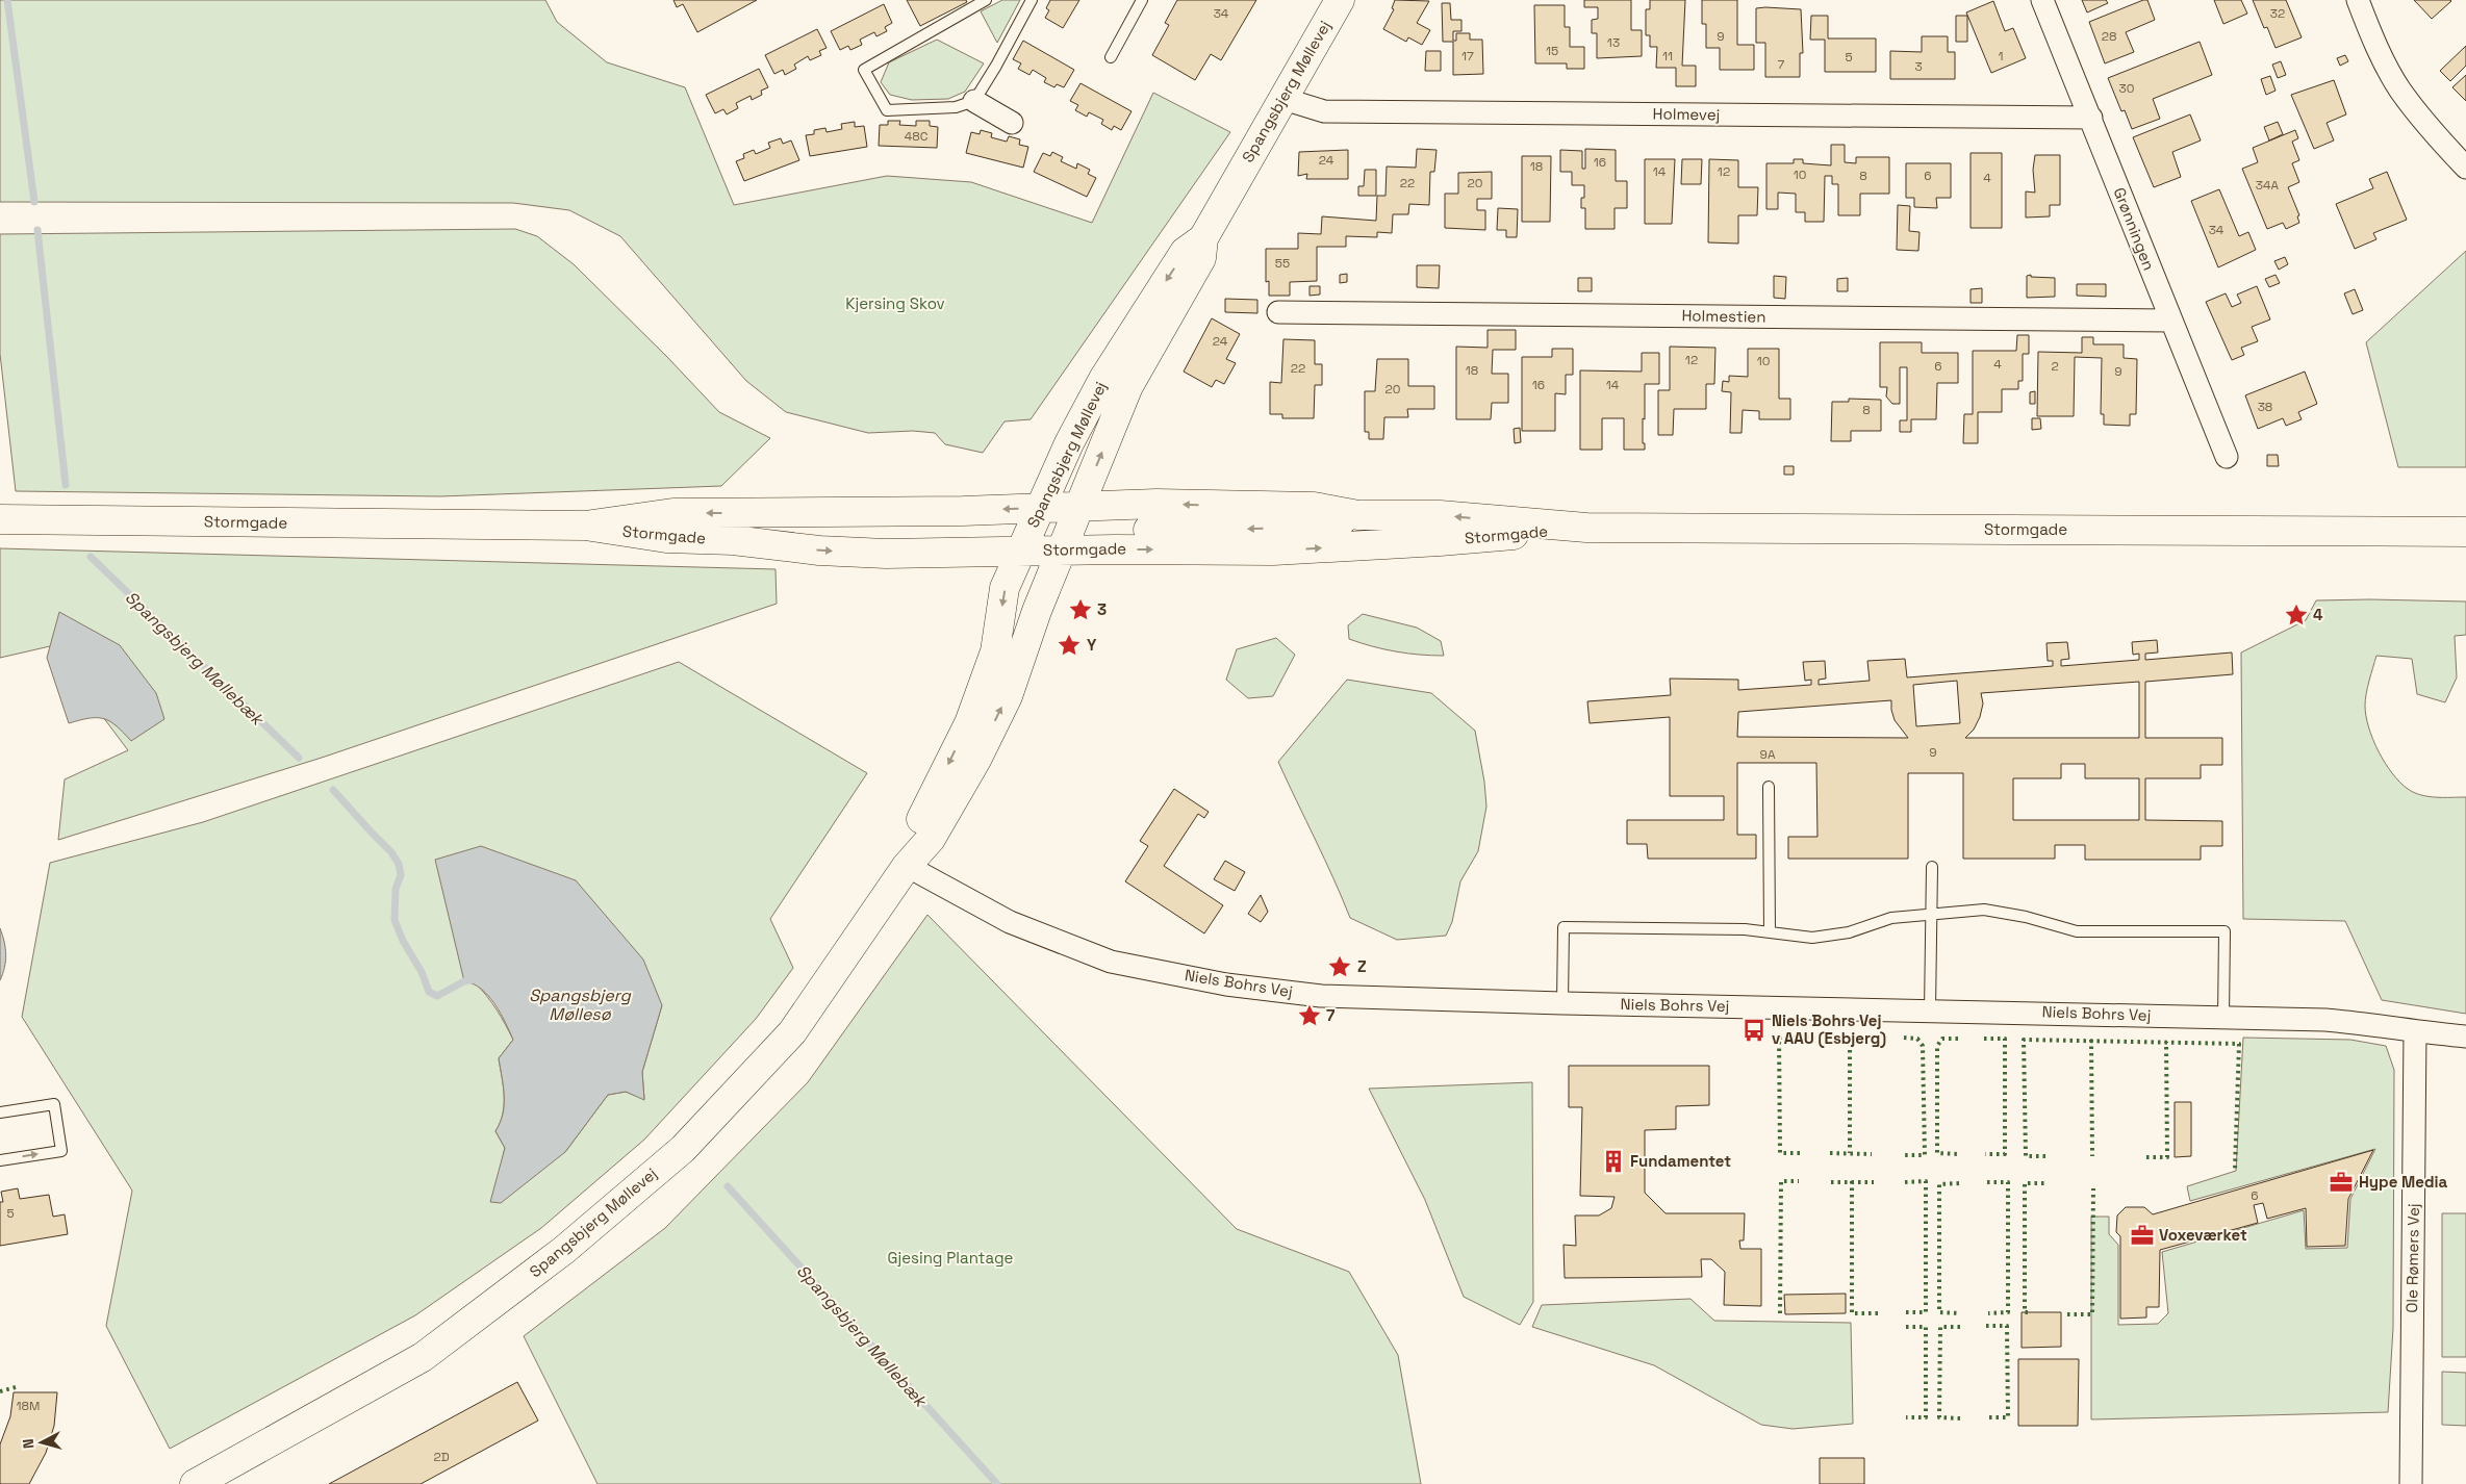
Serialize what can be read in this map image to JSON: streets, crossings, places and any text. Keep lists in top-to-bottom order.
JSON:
{
  "streets": {
    "street": [
      "Spangsbjerg Møllevej",
      "Holmevej",
      "Grønningen",
      "Holmestien",
      "Stormgade",
      "Niels Bohrs Vej",
      "Ole Rømers Vej"
    ]
  },
  "crossings": [
    ["Spangsbjerg Møllevej", "Holmevej"],
    ["Spangsbjerg Møllevej", "Stormgade"],
    ["Spangsbjerg Møllevej", "Niels Bohrs Vej"],
    ["Holmevej", "Grønningen"],
    ["Grønningen", "Holmestien"],
    ["Niels Bohrs Vej", "Ole Rømers Vej"]
  ],
  "water": ["Spangsbjerg Møllebæk", "Spangsbjerg Møllesø"],
  "parks": ["Kjersing Skov", "Gjesing Plantage"],
  "places": {
    "place": [
      "3",
      "4",
      "Y",
      "Z",
      "7"
    ],
    "bus stop": ["Niels Bohrs Vej v AAU (Esbjerg)"],
    "building": ["Fundamentet"],
    "office": ["Hype Media", "Voxeværket"]
  },
  "house_numbers": [
    "34",
    "32",
    "9",
    "28",
    "13",
    "15",
    "17",
    "11",
    "1",
    "5",
    "7",
    "3",
    "30",
    "48C",
    "24",
    "16",
    "18",
    "14",
    "12",
    "10",
    "8",
    "6",
    "4",
    "22",
    "20",
    "34A",
    "34",
    "55",
    "24",
    "12",
    "10",
    "4",
    "6",
    "2",
    "22",
    "18",
    "9",
    "16",
    "14",
    "20",
    "38",
    "8",
    "9",
    "9A",
    "6",
    "5",
    "18M",
    "2D"
  ],
  "north": "left"
}
